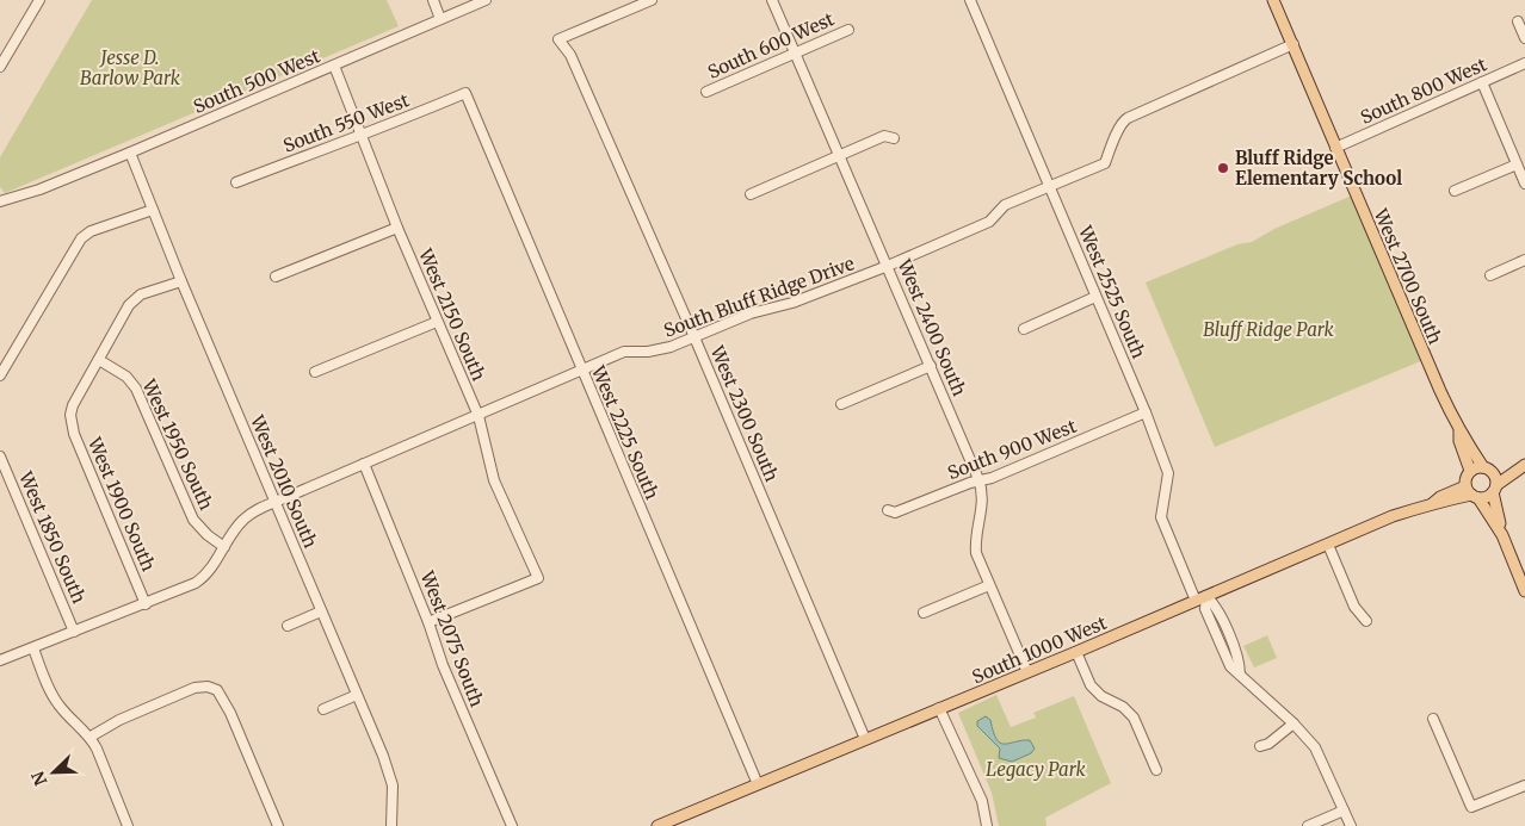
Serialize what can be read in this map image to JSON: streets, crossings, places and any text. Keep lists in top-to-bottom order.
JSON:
{
  "streets": {
    "main road": ["West 2700 South", "South 1000 West"],
    "street": [
      "South 600 West",
      "South 500 West",
      "South 800 West",
      "South 550 West",
      "West 2525 South",
      "South Bluff Ridge Drive",
      "West 2150 South",
      "West 2400 South",
      "West 2300 South",
      "West 2225 South",
      "West 1950 South",
      "South 900 West",
      "West 2010 South",
      "West 1900 South",
      "West 1850 South",
      "West 2075 South"
    ]
  },
  "crossings": [
    ["South 600 West", "West 2400 South"],
    ["South 500 West", "West 2150 South"],
    ["South 500 West", "West 2010 South"],
    ["South 800 West", "West 2700 South"],
    ["South 550 West", "West 2150 South"],
    ["South 550 West", "West 2225 South"],
    ["West 2700 South", "South Bluff Ridge Drive"],
    ["West 2700 South", "South 1000 West"],
    ["West 2525 South", "South Bluff Ridge Drive"],
    ["West 2525 South", "South 900 West"],
    ["West 2525 South", "South 1000 West"],
    ["South Bluff Ridge Drive", "West 2150 South"],
    ["South Bluff Ridge Drive", "West 2400 South"],
    ["South Bluff Ridge Drive", "West 2300 South"],
    ["South Bluff Ridge Drive", "West 2225 South"],
    ["South Bluff Ridge Drive", "West 1950 South"],
    ["South Bluff Ridge Drive", "West 2010 South"],
    ["South Bluff Ridge Drive", "West 1900 South"],
    ["South Bluff Ridge Drive", "West 1850 South"],
    ["South Bluff Ridge Drive", "West 2075 South"],
    ["West 2150 South", "West 2075 South"],
    ["West 2400 South", "South 900 West"],
    ["West 2400 South", "South 1000 West"],
    ["West 2300 South", "South 1000 West"],
    ["West 2225 South", "South 1000 West"],
    ["West 1950 South", "West 1900 South"]
  ],
  "parks": ["Jesse D. Barlow Park", "Bluff Ridge Park", "Legacy Park"],
  "places": ["Bluff Ridge Elementary School"],
  "north": "bottom left"
}
